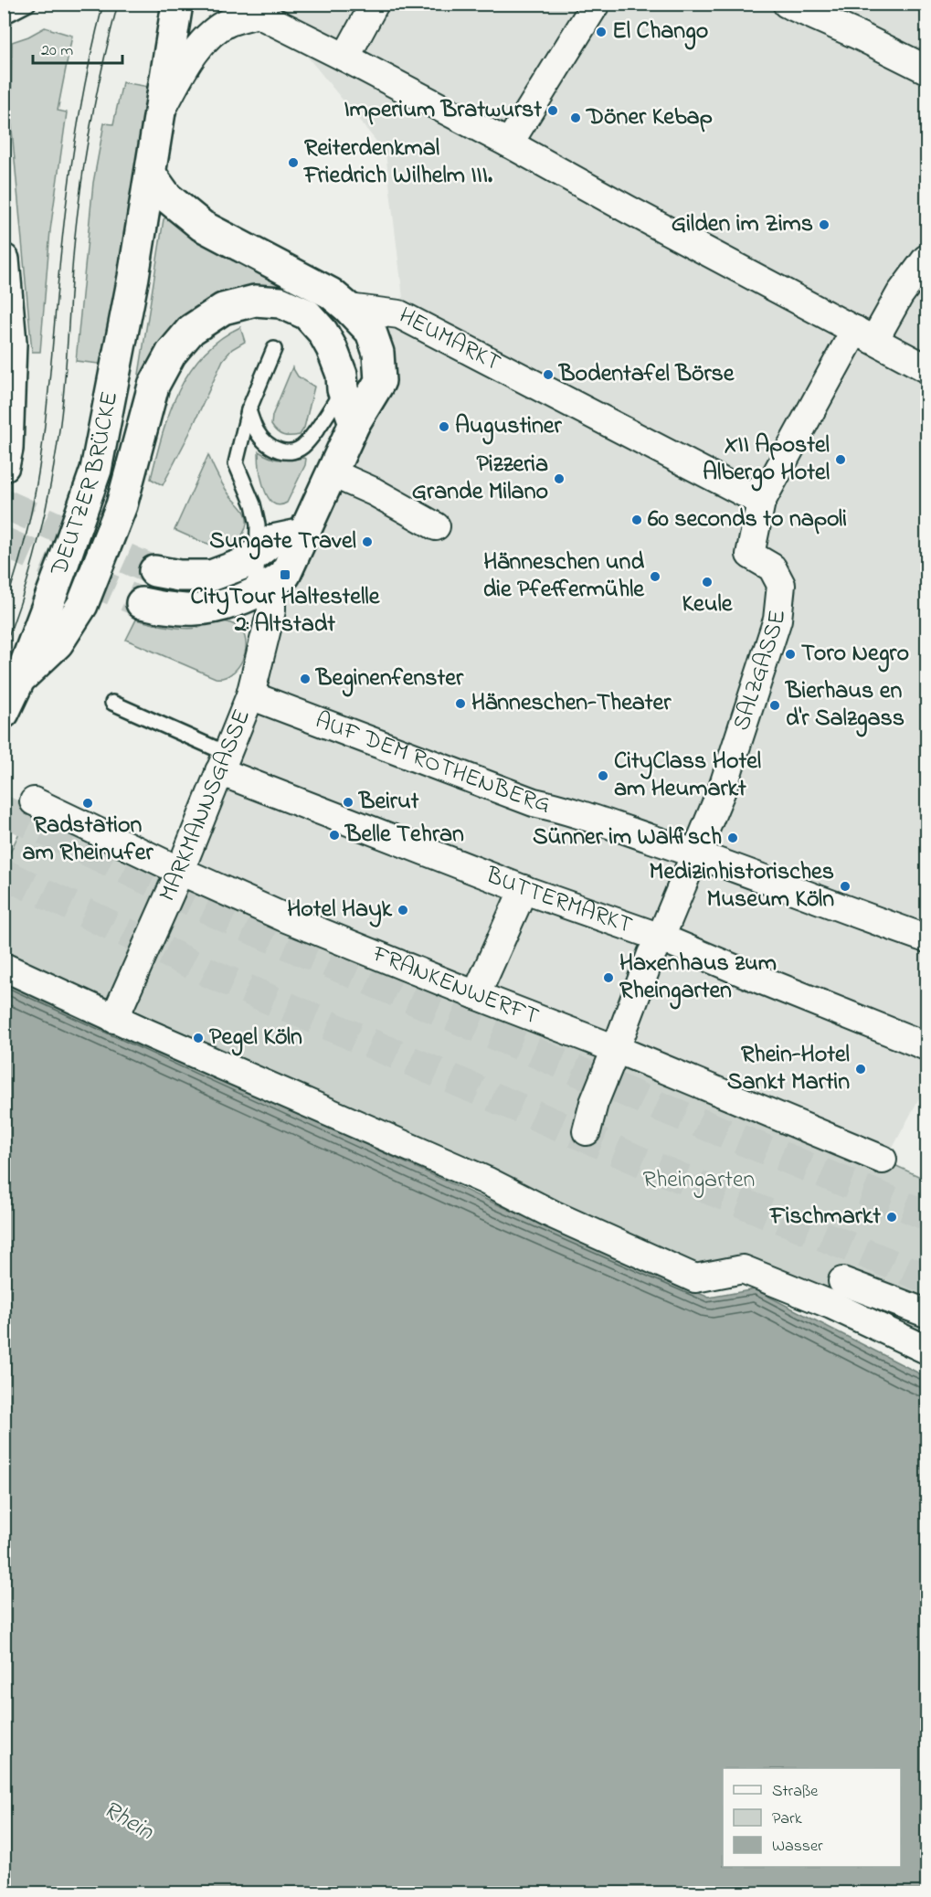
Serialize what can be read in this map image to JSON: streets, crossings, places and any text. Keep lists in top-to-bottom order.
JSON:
{
  "streets": {
    "main road": ["DEUTZER BRÜCKE"],
    "street": [
      "HEUMARKT",
      "SALZGASSE",
      "AUF DEM ROTHENBERG",
      "MARKMANNSGASSE",
      "BUTTERMARKT",
      "FRANKENWERFT"
    ]
  },
  "crossings": [
    ["HEUMARKT", "SALZGASSE"],
    ["SALZGASSE", "AUF DEM ROTHENBERG"],
    ["SALZGASSE", "BUTTERMARKT"],
    ["SALZGASSE", "FRANKENWERFT"],
    ["AUF DEM ROTHENBERG", "MARKMANNSGASSE"],
    ["MARKMANNSGASSE", "BUTTERMARKT"],
    ["MARKMANNSGASSE", "FRANKENWERFT"]
  ],
  "water": ["Rhein"],
  "parks": ["Rheingarten"],
  "places": {
    "other": [
      "El Chango",
      "Imperium Bratwurst",
      "Döner Kebap",
      "Reiterdenkmal Friedrich Wilhelm III.",
      "Gilden im Zims",
      "Bodentafel Börse",
      "Augustiner",
      "XII Apostel Albergo Hotel",
      "Pizzeria Grande Milano",
      "60 seconds to napoli",
      "Sungate Travel",
      "Hänneschen und die Pfeffermühle",
      "Keule",
      "Toro Negro",
      "Beginenfenster",
      "Hänneschen-Theater",
      "Bierhaus en d'r Salzgass",
      "CityClass Hotel am Heumarkt",
      "Beirut",
      "Radstation am Rheinufer",
      "Belle Tehran",
      "Sünner im Walfisch",
      "Medizinhistorisches Museum Köln",
      "Hotel Hayk",
      "Haxenhaus zum Rheingarten",
      "Pegel Köln",
      "Rhein-Hotel Sankt Martin",
      "Fischmarkt"
    ],
    "transit": ["CityTour Haltestelle 2: Altstadt"]
  },
  "legend": ["Straße", "Park", "Wasser"],
  "scale_bar": "20 m"
}
